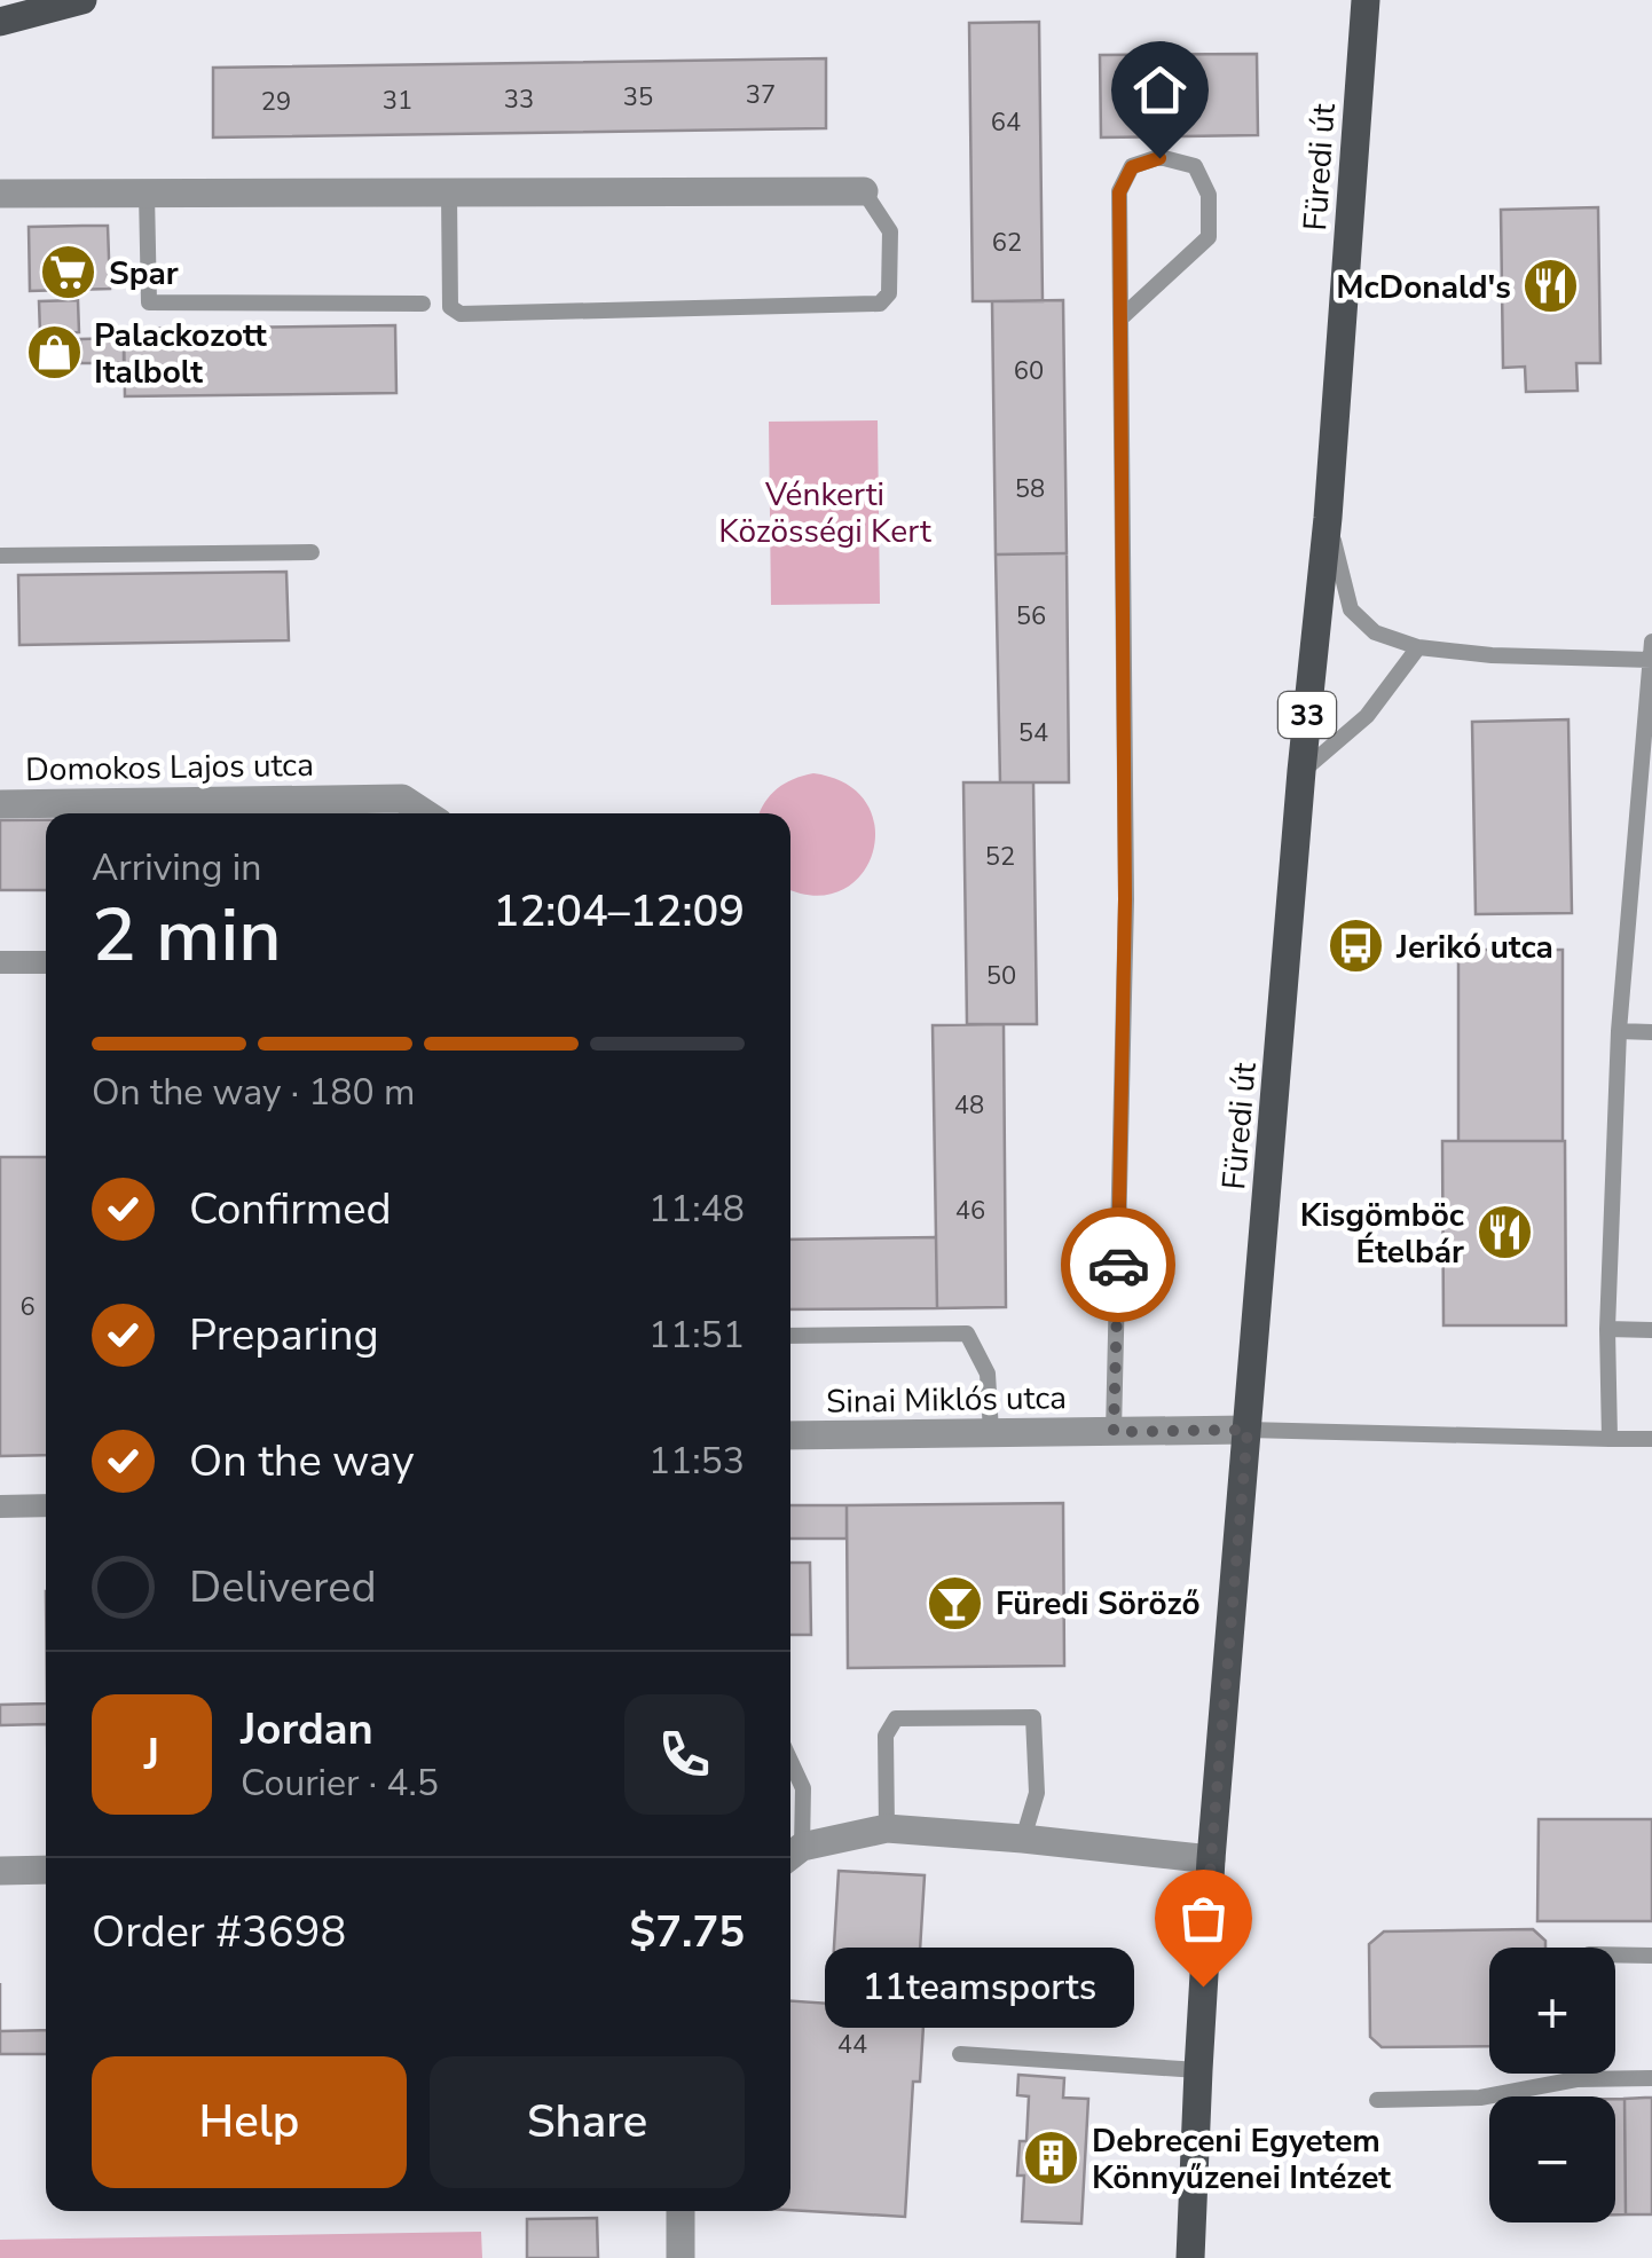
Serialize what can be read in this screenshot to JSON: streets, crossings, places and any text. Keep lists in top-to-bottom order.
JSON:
{
  "streets": {
    "main road": ["Füredi út", "33"],
    "street": ["Domokos Lajos utca", "Sinai Miklós utca"]
  },
  "crossings": [
    ["Füredi út", "Sinai Miklós utca"]
  ],
  "parks": ["Vénkerti Közösségi Kert"],
  "places": {
    "supermarket": ["Spar"],
    "restaurant": ["McDonald's", "Kisgömböc Ételbár"],
    "shop": ["Palackozott Italbolt"],
    "bus stop": ["Jerikó utca"],
    "bar": ["Füredi Söröző"],
    "other": ["11teamsports"],
    "building": ["Debreceni Egyetem Könnyűzenei Intézet"]
  },
  "house_numbers": [
    "37",
    "35",
    "33",
    "31",
    "29",
    "64",
    "62",
    "60",
    "58",
    "56",
    "54",
    "52",
    "50",
    "48",
    "46",
    "6",
    "44"
  ],
  "page": {
    "heading": ["2 min", "Arriving in", "12:04–12:09"],
    "panel": [
      "Jordan",
      "Courier · 4.5",
      "Order #3698",
      "$7.75"
    ],
    "bar": "On the way · 180 m",
    "list": [
      ["Confirmed", "11:48"],
      ["Preparing", "11:51"],
      ["On the way", "11:53"],
      "Delivered"
    ],
    "round": "J",
    "map_buttons": ["+", "−"],
    "bubble": "11teamsports",
    "buttons": ["Help", "Share"]
  }
}
